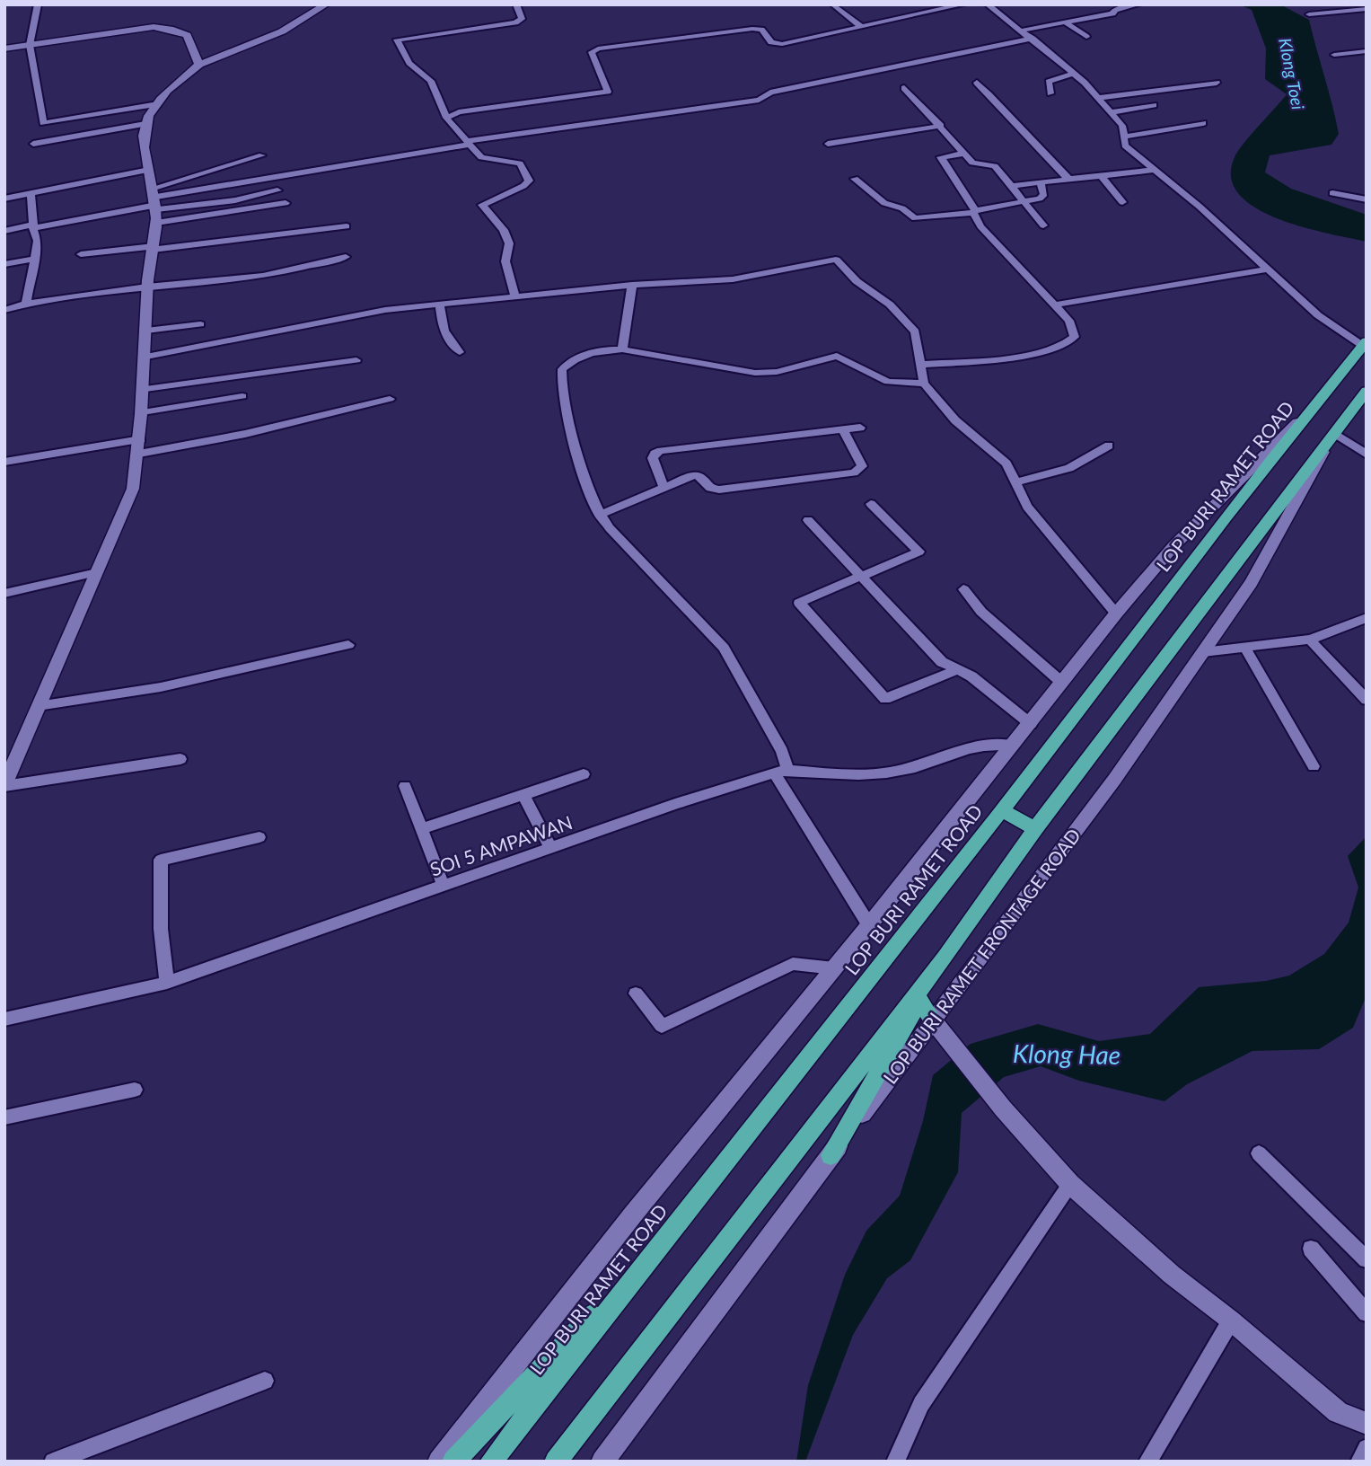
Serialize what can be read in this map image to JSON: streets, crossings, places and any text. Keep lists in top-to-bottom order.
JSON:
{
  "streets": {
    "main road": ["LOP BURI RAMET ROAD", "LOP BURI RAMET FRONTAGE ROAD"],
    "street": ["SOI 5 AMPAWAN"]
  },
  "water": ["Klong Toei", "Klong Hae"]
}
